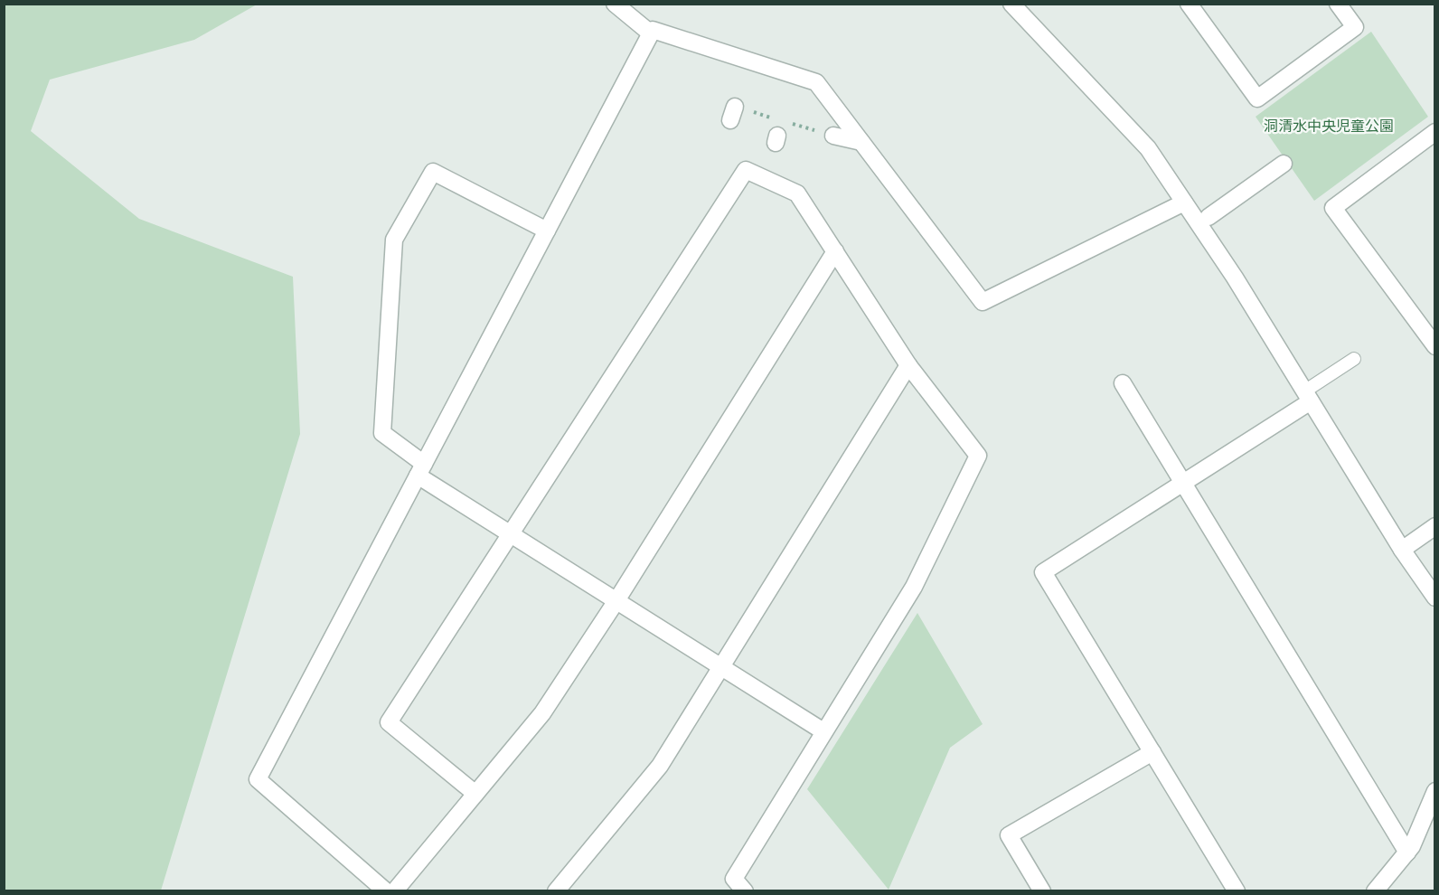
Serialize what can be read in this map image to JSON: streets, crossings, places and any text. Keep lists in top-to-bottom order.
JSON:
{
  "parks": ["洞清水中央児童公園"]
}
